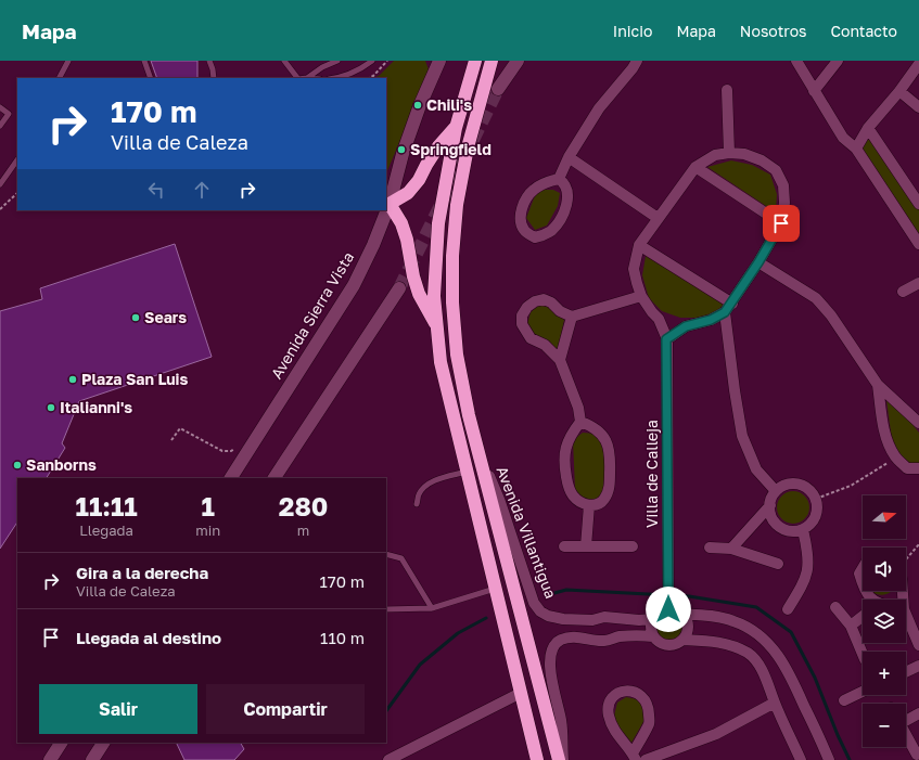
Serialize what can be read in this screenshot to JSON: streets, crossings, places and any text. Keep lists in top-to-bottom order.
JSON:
{
  "streets": {
    "street": ["Avenida Sierra Vista", "Villa de Calleja", "Avenida Villantigua"]
  },
  "crossings": [
    ["Villa de Calleja", "Avenida Villantigua"]
  ],
  "places": [
    "Chili's",
    "Springfield",
    "Sears",
    "Plaza San Luis",
    "Italianni's",
    "Sanborns"
  ],
  "north": "right",
  "page": {
    "header": "Mapa",
    "nav": [
      "Inicio",
      "Mapa",
      "Nosotros",
      "Contacto"
    ],
    "turn": ["170 m", "Villa de Caleza"],
    "eta": [
      "11:11",
      "Llegada",
      "1",
      "min",
      "280",
      "m"
    ],
    "map_buttons": ["+", "−"],
    "list": [
      {
        "name": "Gira a la derecha",
        "note": "Villa de Caleza",
        "value": "170 m"
      },
      {
        "name": "Llegada al destino",
        "value": "110 m"
      }
    ],
    "buttons": ["Salir", "Compartir"]
  }
}
